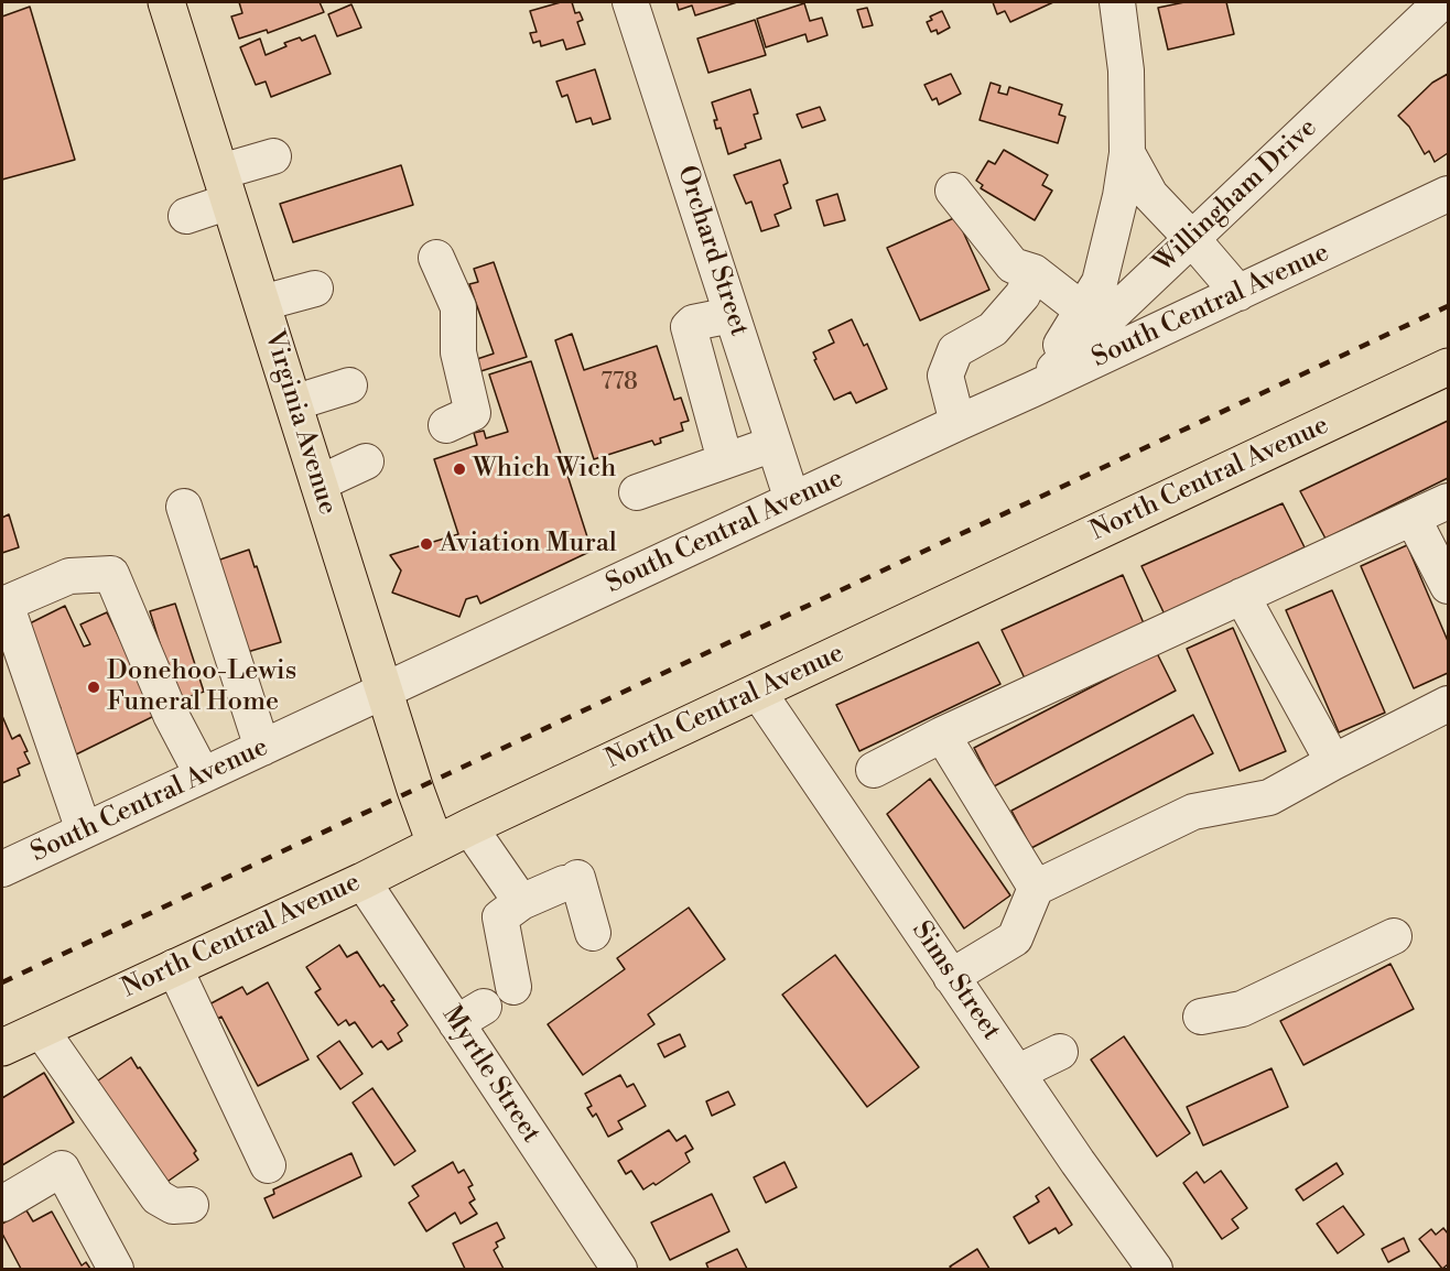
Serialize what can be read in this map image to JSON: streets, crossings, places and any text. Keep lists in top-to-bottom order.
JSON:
{
  "streets": {
    "main road": ["Virginia Avenue", "North Central Avenue"],
    "street": [
      "Willingham Drive",
      "Orchard Street",
      "South Central Avenue",
      "Sims Street",
      "Myrtle Street"
    ]
  },
  "crossings": [
    ["Willingham Drive", "South Central Avenue"],
    ["Orchard Street", "South Central Avenue"],
    ["South Central Avenue", "Virginia Avenue"],
    ["Virginia Avenue", "North Central Avenue"],
    ["North Central Avenue", "Sims Street"],
    ["North Central Avenue", "Myrtle Street"]
  ],
  "places": ["Which Wich", "Aviation Mural", "Donehoo-Lewis Funeral Home"],
  "house_numbers": ["778"]
}
